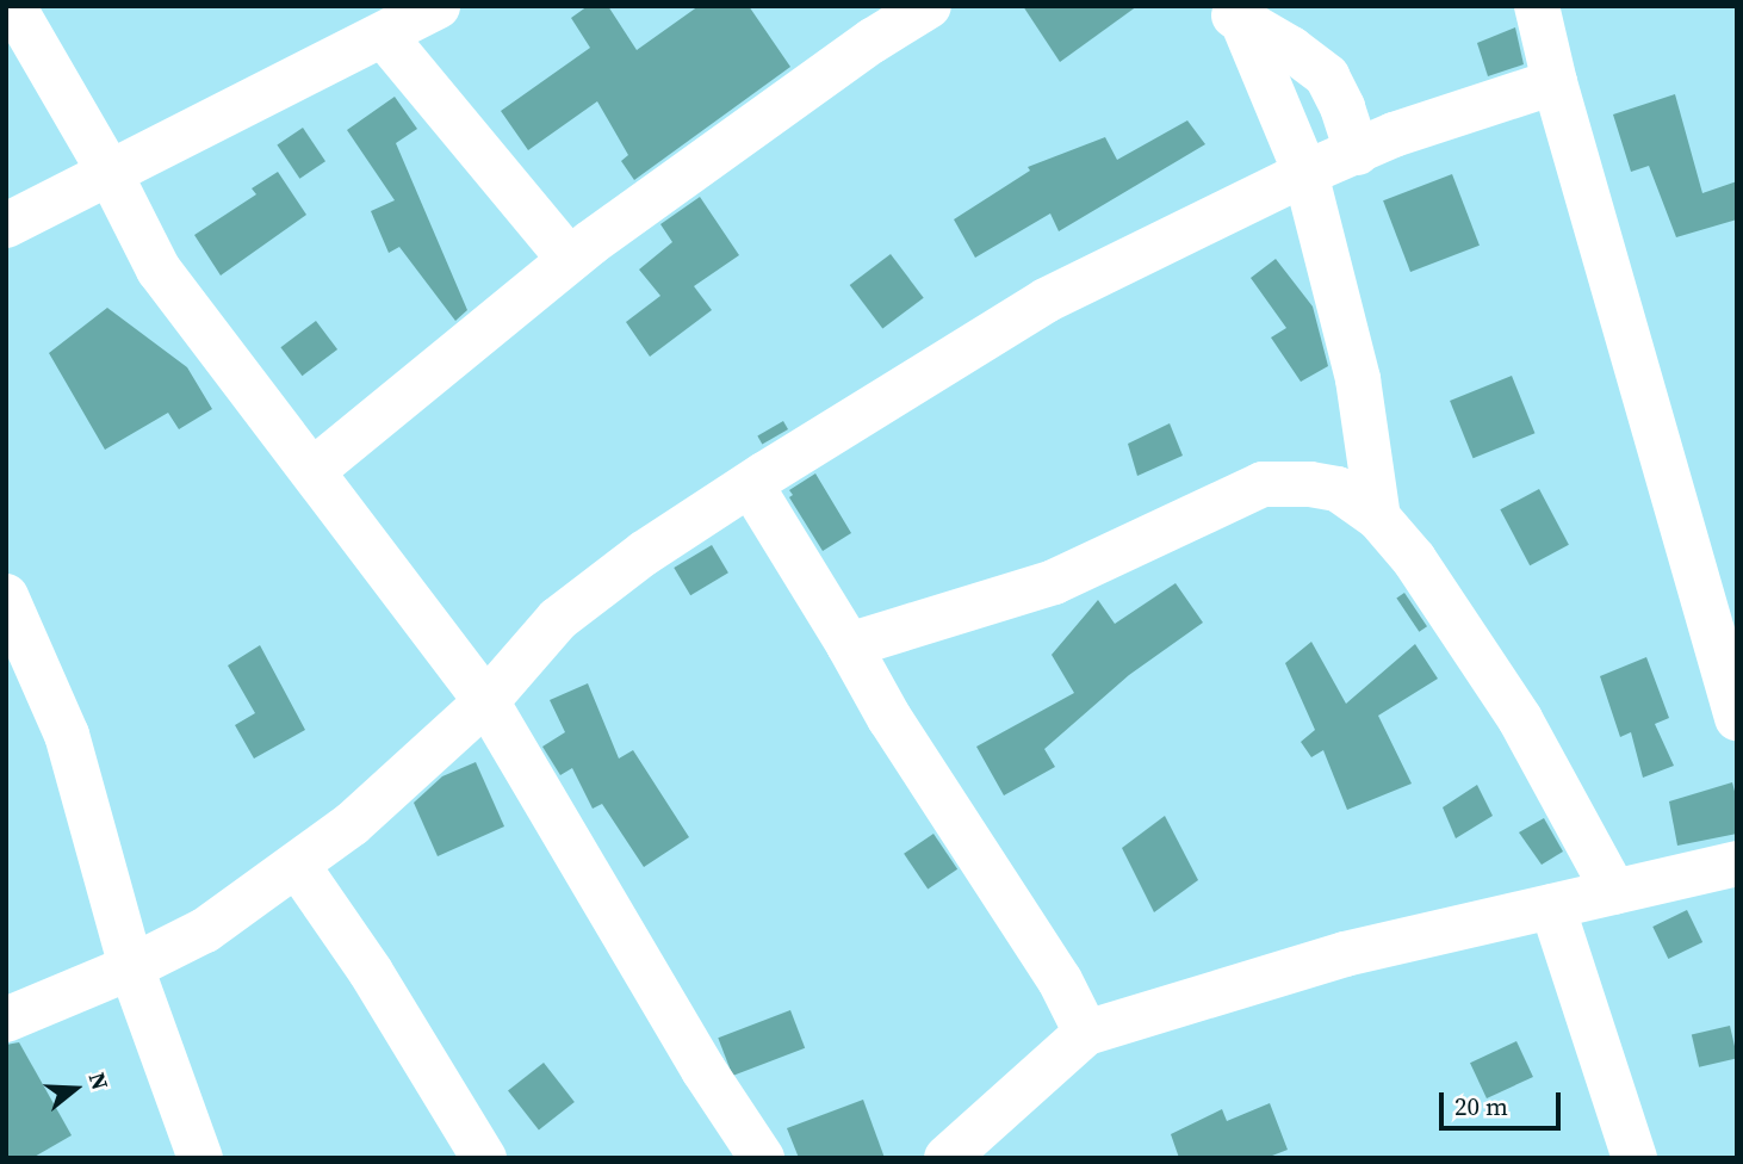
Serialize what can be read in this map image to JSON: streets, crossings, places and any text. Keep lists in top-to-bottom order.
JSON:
{
  "scale_bar": "20 m",
  "north": "right"
}
